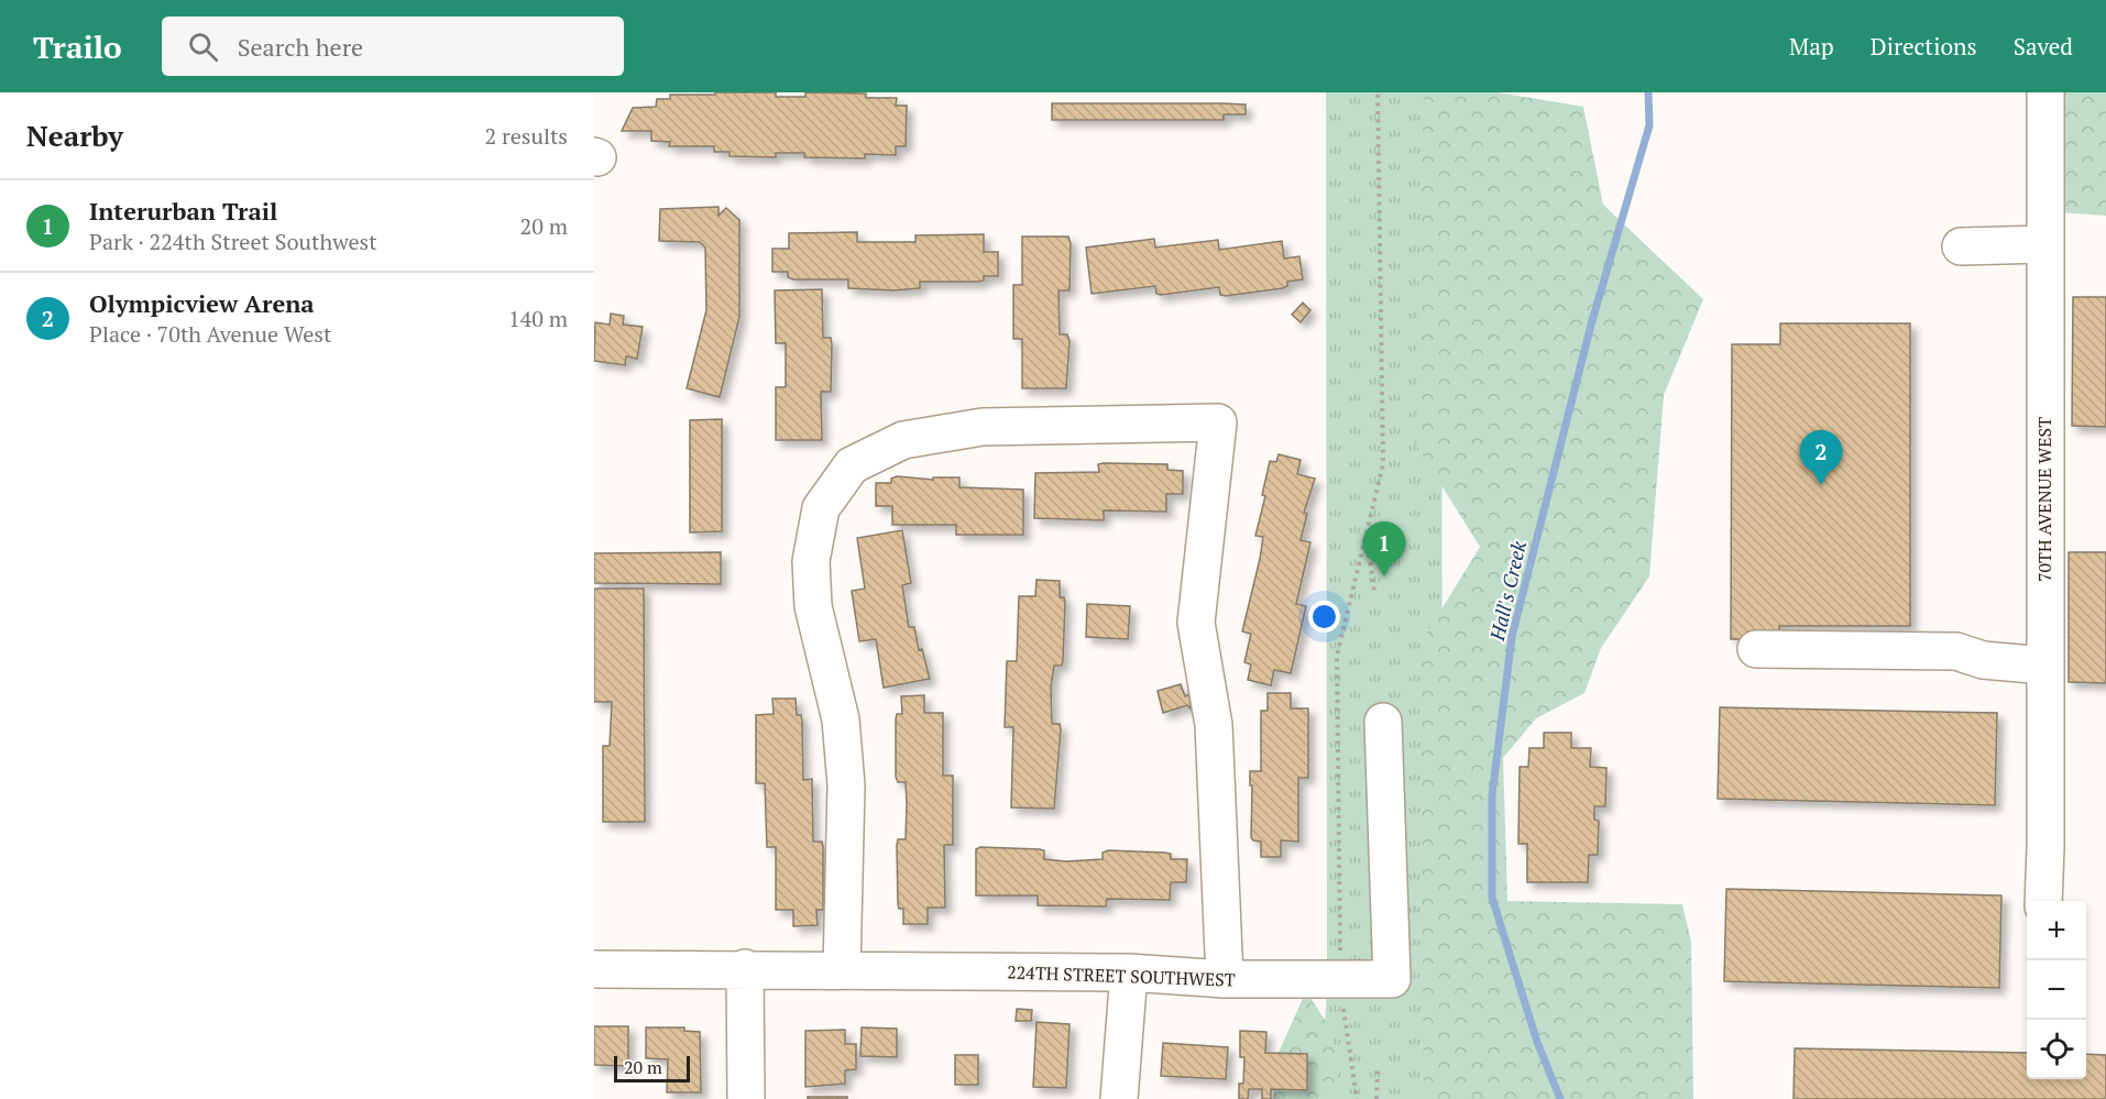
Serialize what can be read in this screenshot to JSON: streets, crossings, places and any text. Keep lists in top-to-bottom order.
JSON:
{
  "streets": {
    "street": ["70TH AVENUE WEST", "224TH STREET SOUTHWEST"]
  },
  "water": ["Hall's Creek"],
  "scale_bar": "20 m",
  "page": {
    "header": "Trailo",
    "search": "Search here",
    "nav": ["Map", "Directions", "Saved"],
    "heading": ["Nearby", "2 results"],
    "list": [
      {
        "mark": "1",
        "name": "Interurban Trail",
        "note": "Park · 224th Street Southwest",
        "value": "20 m"
      },
      {
        "mark": "2",
        "name": "Olympicview Arena",
        "note": "Place · 70th Avenue West",
        "value": "140 m"
      }
    ],
    "pins": ["2", "1"],
    "map_buttons": ["+", "−"],
    "scale": "20 m"
  }
}
